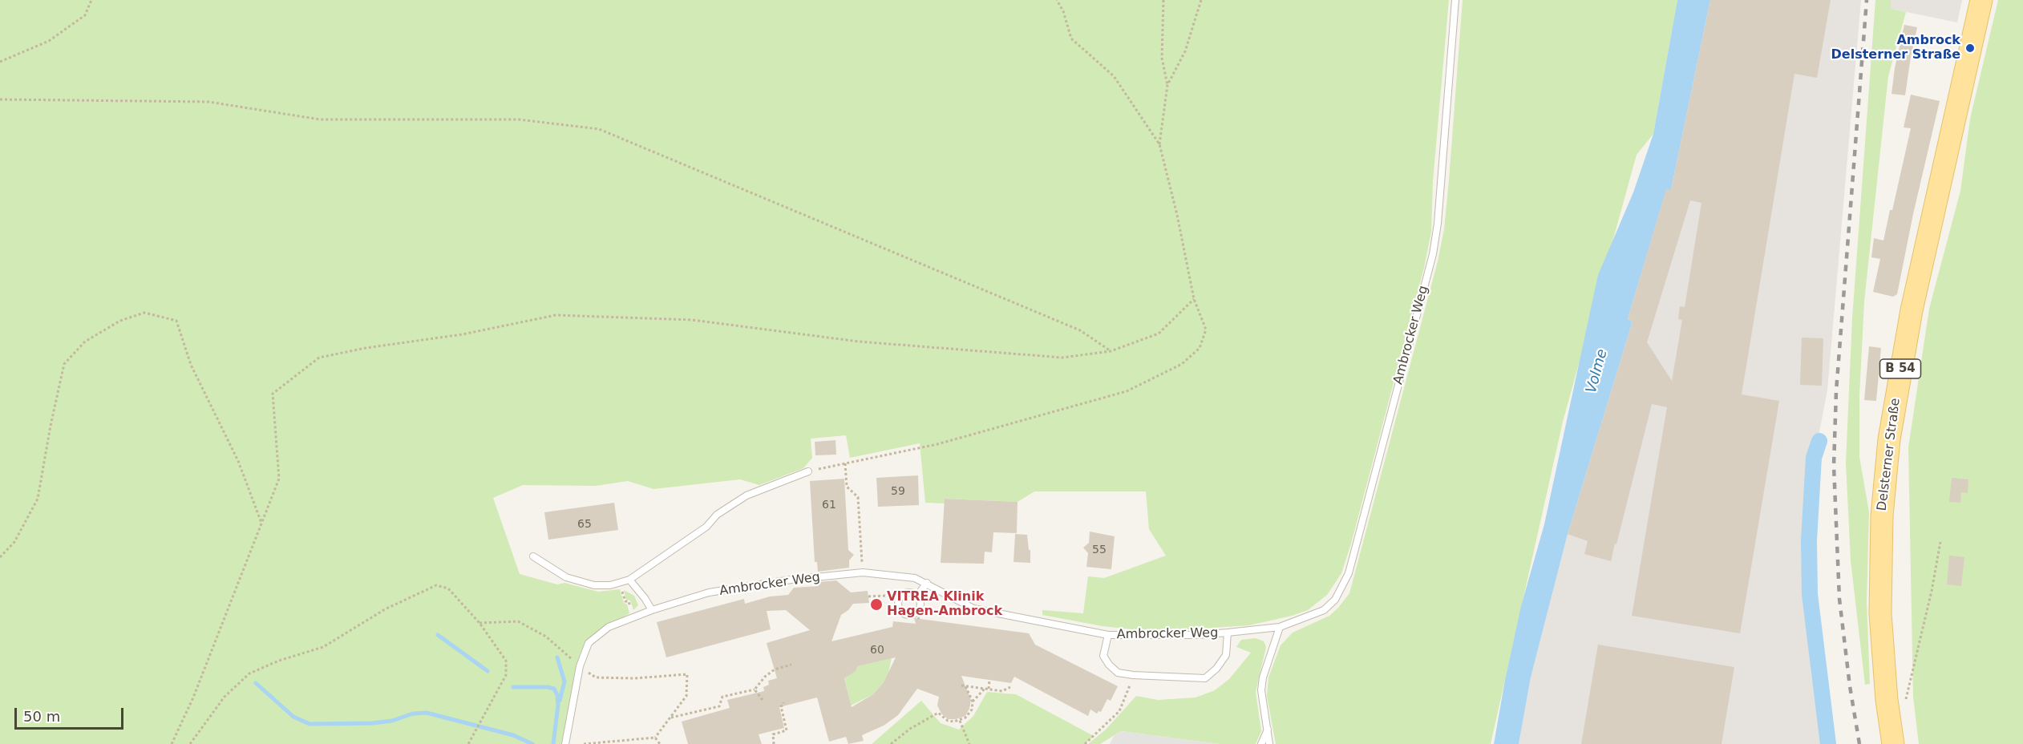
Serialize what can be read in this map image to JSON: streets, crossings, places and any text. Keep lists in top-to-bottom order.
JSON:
{
  "streets": {
    "main road": ["B 54", "Delsterner Straße"],
    "lane": ["Ambrocker Weg"]
  },
  "water": ["Volme"],
  "places": ["Ambrock Delsterner Straße", "VITREA Klinik Hagen-Ambrock"],
  "house_numbers": [
    "59",
    "61",
    "65",
    "55",
    "60"
  ],
  "scale_bar": "50 m"
}
